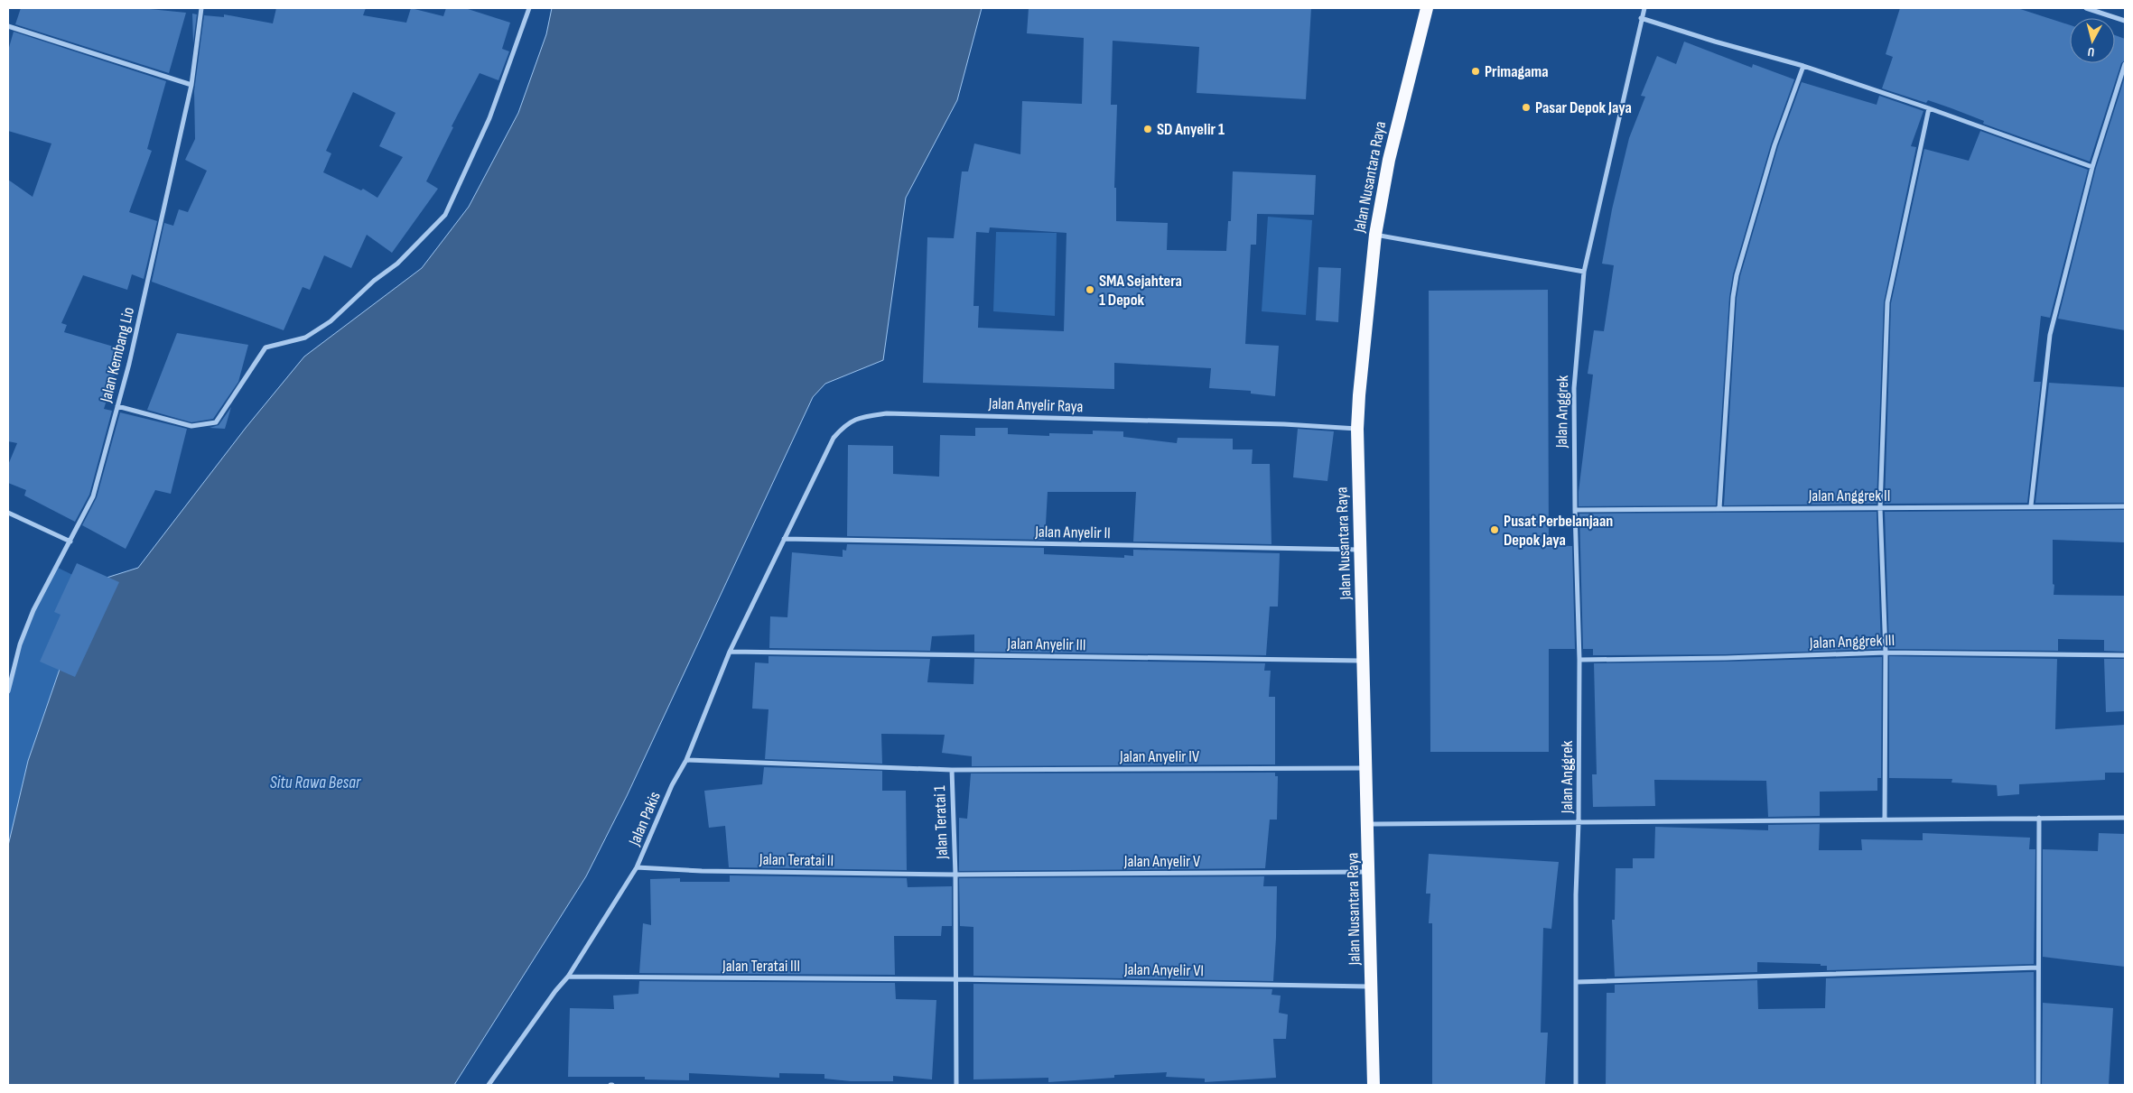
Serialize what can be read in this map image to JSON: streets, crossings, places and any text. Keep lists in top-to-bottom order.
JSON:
{
  "streets": {
    "highway": ["Jalan Nusantara Raya"],
    "street": [
      "Jalan Kembang Lio",
      "Jalan Anyelir Raya",
      "Jalan Anggrek",
      "Jalan Anggrek II",
      "Jalan Anyelir II",
      "Jalan Anggrek III",
      "Jalan Anyelir III",
      "Jalan Anyelir IV",
      "Jalan Pakis",
      "Jalan Teratai 1",
      "Jalan Teratai II",
      "Jalan Anyelir V",
      "Jalan Teratai III",
      "Jalan Anyelir VI"
    ]
  },
  "crossings": [
    ["Jalan Nusantara Raya", "Jalan Anyelir Raya"],
    ["Jalan Nusantara Raya", "Jalan Anyelir II"],
    ["Jalan Nusantara Raya", "Jalan Anyelir III"],
    ["Jalan Nusantara Raya", "Jalan Anyelir IV"],
    ["Jalan Nusantara Raya", "Jalan Anyelir V"],
    ["Jalan Nusantara Raya", "Jalan Anyelir VI"],
    ["Jalan Anyelir Raya", "Jalan Anyelir II"],
    ["Jalan Anyelir Raya", "Jalan Pakis"],
    ["Jalan Anggrek", "Jalan Anggrek II"],
    ["Jalan Anggrek", "Jalan Anggrek III"],
    ["Jalan Anyelir II", "Jalan Pakis"],
    ["Jalan Anyelir III", "Jalan Pakis"],
    ["Jalan Anyelir IV", "Jalan Teratai 1"],
    ["Jalan Pakis", "Jalan Teratai 1"],
    ["Jalan Pakis", "Jalan Teratai II"],
    ["Jalan Pakis", "Jalan Teratai III"],
    ["Jalan Teratai 1", "Jalan Teratai II"],
    ["Jalan Teratai 1", "Jalan Anyelir V"],
    ["Jalan Teratai 1", "Jalan Teratai III"],
    ["Jalan Teratai 1", "Jalan Anyelir VI"],
    ["Jalan Teratai II", "Jalan Anyelir V"],
    ["Jalan Teratai III", "Jalan Anyelir VI"]
  ],
  "water": ["Situ Rawa Besar"],
  "places": [
    "Primagama",
    "Pasar Depok Jaya",
    "SD Anyelir 1",
    "SMA Sejahtera 1 Depok",
    "Pusat Perbelanjaan Depok Jaya"
  ],
  "north": "bottom"
}
